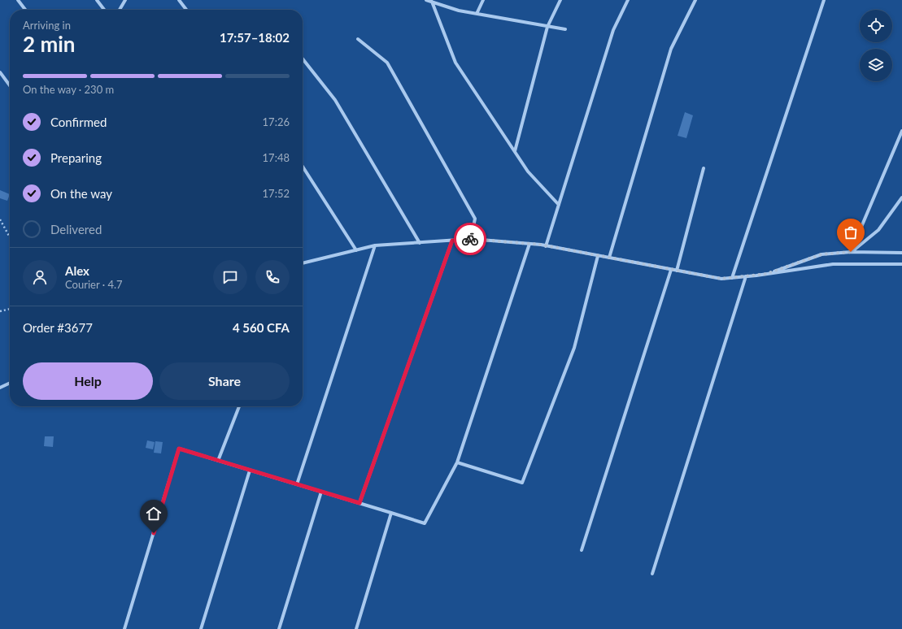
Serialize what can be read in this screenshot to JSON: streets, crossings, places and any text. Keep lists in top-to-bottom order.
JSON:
{
  "page": {
    "heading": ["2 min", "Arriving in", "17:57–18:02"],
    "panel": [
      "Alex",
      "Courier · 4.7",
      "Order #3677",
      "4 560 CFA"
    ],
    "bar": "On the way · 230 m",
    "list": [
      ["Confirmed", "17:26"],
      ["Preparing", "17:48"],
      ["On the way", "17:52"],
      "Delivered"
    ],
    "buttons": ["Help", "Share"]
  }
}
